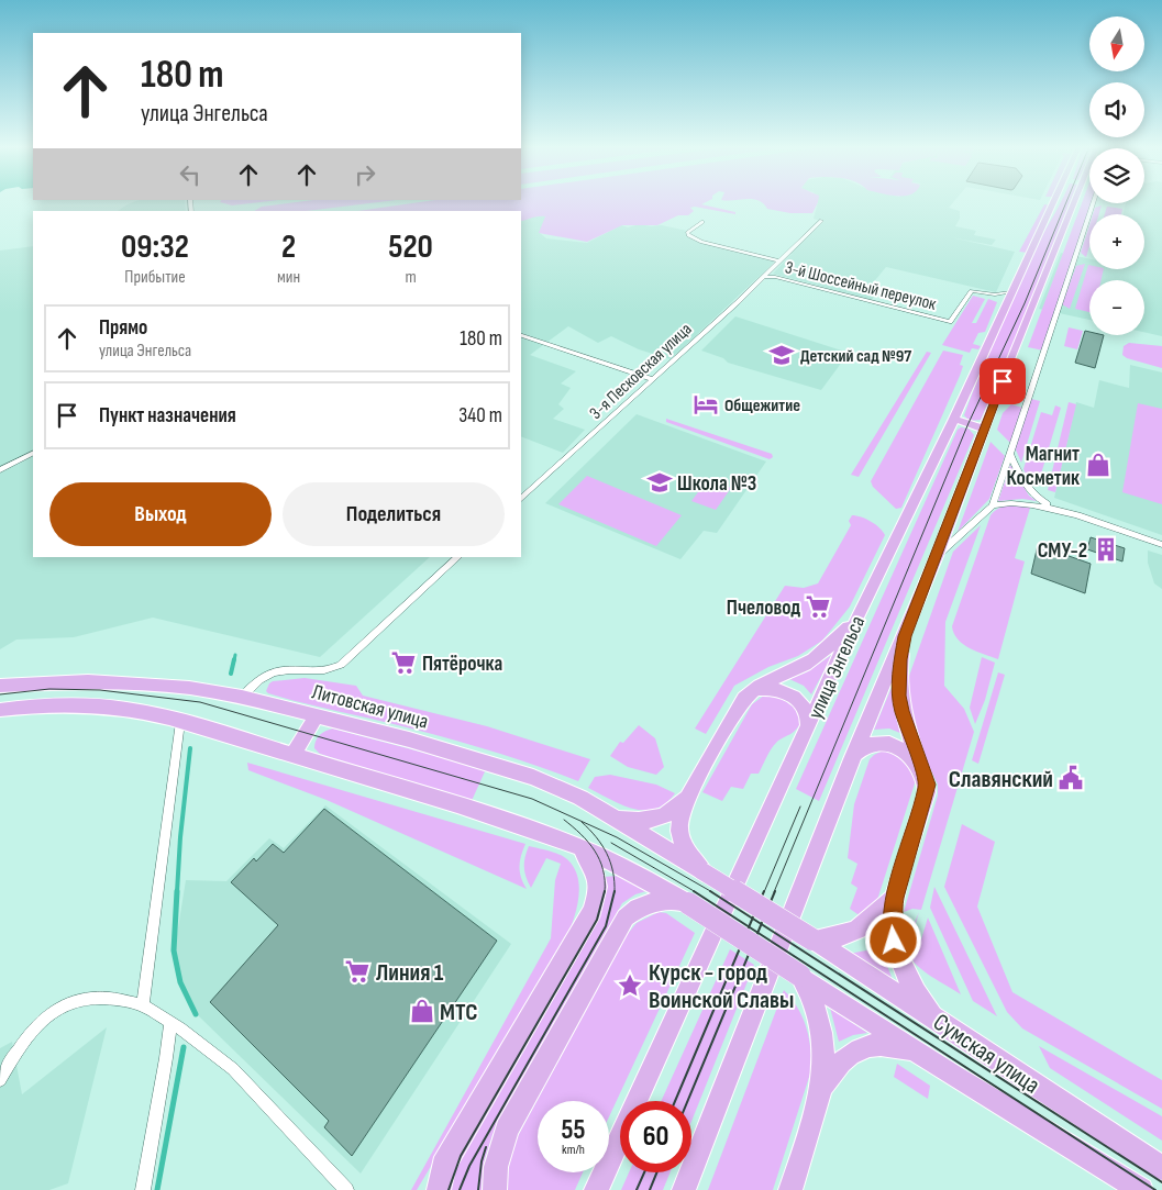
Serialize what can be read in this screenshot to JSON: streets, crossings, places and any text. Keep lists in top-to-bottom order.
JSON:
{
  "streets": {
    "main road": ["улица Энгельса", "Литовская улица", "Сумская улица"],
    "street": ["3-й Шоссейный переулок", "3-я Песковская улица"]
  },
  "crossings": [
    ["3-й Шоссейный переулок", "3-я Песковская улица"],
    ["Литовская улица", "Сумская улица"]
  ],
  "places": {
    "school or university": ["Детский сад №97", "Школа №3"],
    "hotel": ["Общежитие"],
    "shop": ["Магнит Косметик", "МТС"],
    "building": ["СМУ-2"],
    "supermarket": ["Пчеловод", "Пятёрочка", "Линия 1"],
    "public building": ["Славянский"],
    "place": ["Курск - город Воинской Славы"]
  },
  "north": "bottom",
  "page": {
    "map_buttons": ["+", "−"],
    "turn": ["180 m", "улица Энгельса"],
    "eta": [
      "09:32",
      "Прибытие",
      "2",
      "мин",
      "520",
      "m"
    ],
    "list": [
      {
        "name": "Прямо",
        "note": "улица Энгельса",
        "value": "180 m"
      },
      {
        "name": "Пункт назначения",
        "value": "340 m"
      }
    ],
    "buttons": ["Выход", "Поделиться"],
    "speed": "55 km/h",
    "limit": "60"
  }
}
